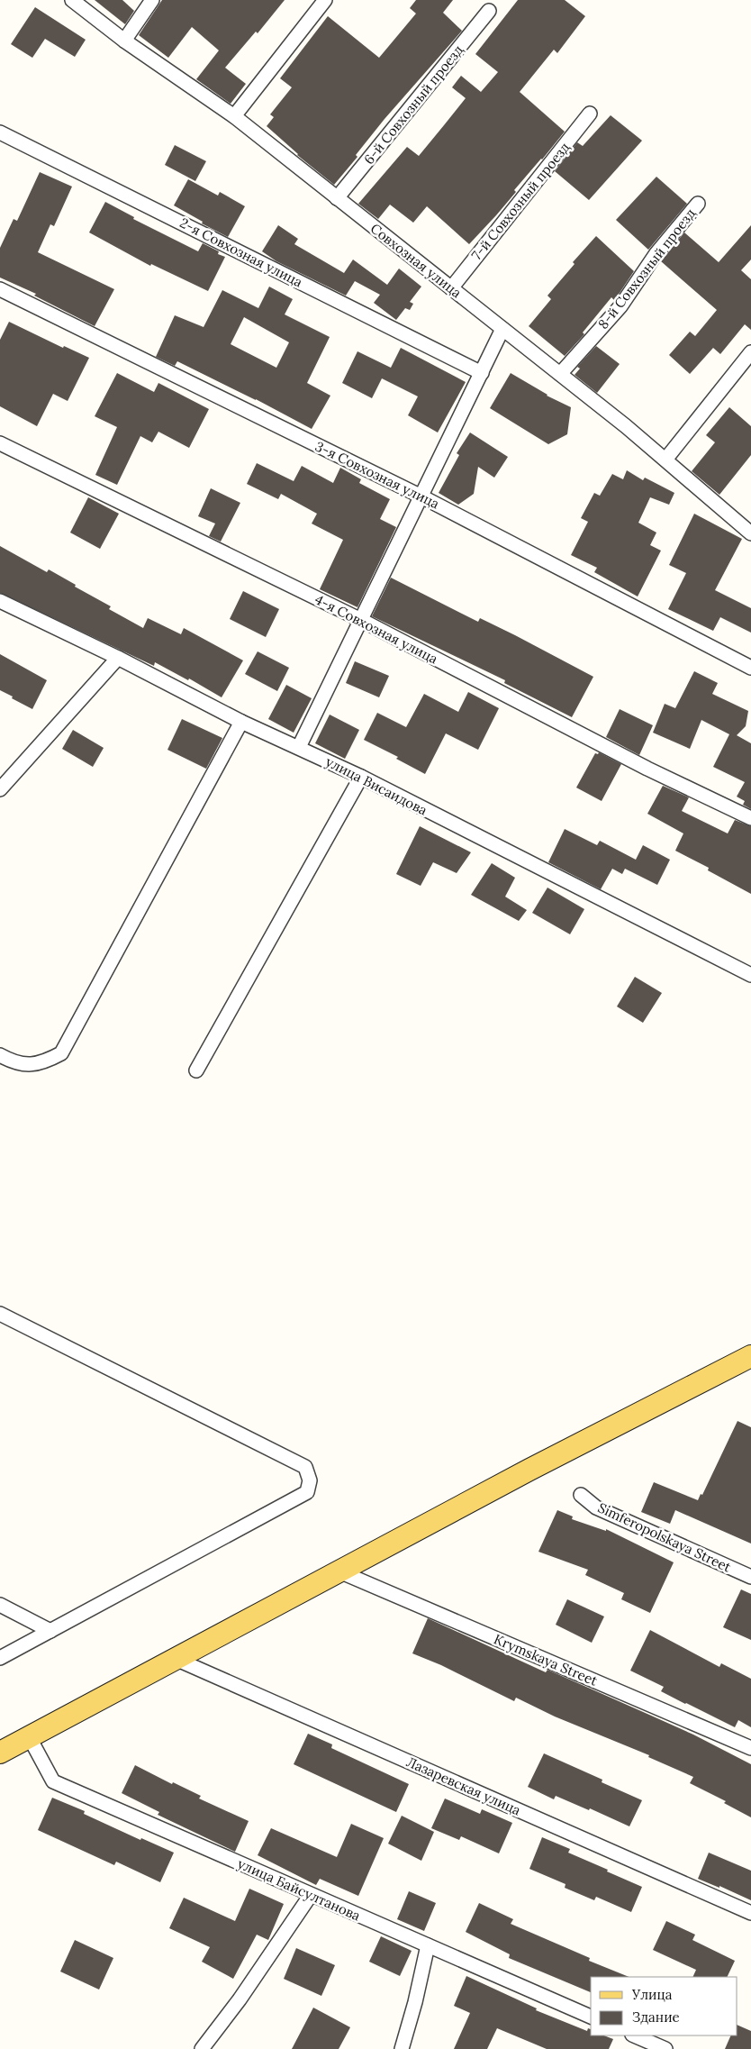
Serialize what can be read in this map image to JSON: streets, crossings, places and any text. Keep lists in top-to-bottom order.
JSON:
{
  "streets": {
    "street": [
      "6-й Совхозный проезд",
      "7-й Совхозный проезд",
      "2-я Совхозная улица",
      "Совхозная улица",
      "8-й Совхозный проезд",
      "3-я Совхозная улица",
      "4-я Совхозная улица",
      "улица Висаидова",
      "Simferopolskaya Street",
      "Krymskaya Street",
      "Лазаревская улица",
      "улица Байсултанова"
    ]
  },
  "crossings": [
    ["6-й Совхозный проезд", "Совхозная улица"],
    ["7-й Совхозный проезд", "Совхозная улица"],
    ["Совхозная улица", "8-й Совхозный проезд"]
  ],
  "legend": ["Улица", "Здание"]
}
